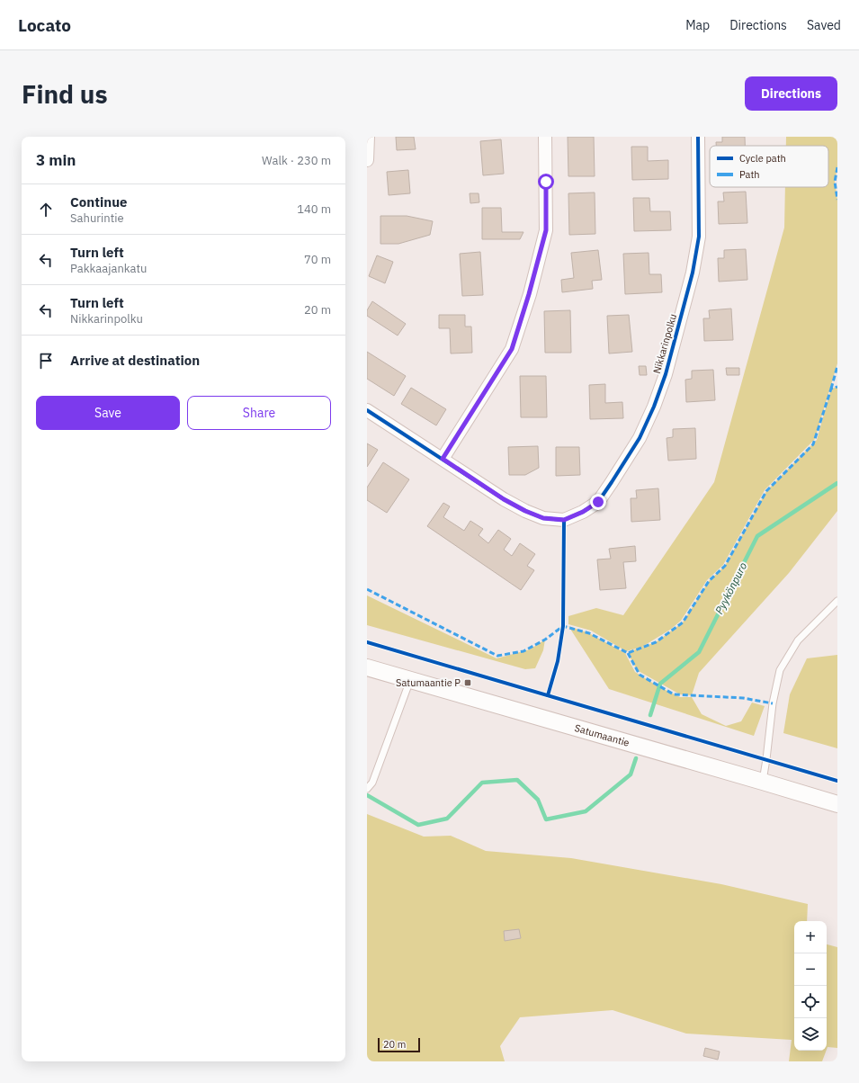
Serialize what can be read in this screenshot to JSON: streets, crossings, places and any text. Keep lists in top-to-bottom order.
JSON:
{
  "streets": {
    "street": ["Nikkarinpolku", "Satumaantie"]
  },
  "water": ["Pyykönpuro"],
  "places": {
    "transit": ["Satumaantie P"]
  },
  "legend": ["Cycle path", "Path"],
  "scale_bar": "20 m",
  "page": {
    "header": "Locato",
    "nav": ["Map", "Directions", "Saved"],
    "buttons": [
      "Directions",
      ["Save", "Share"]
    ],
    "title": "Find us",
    "heading": ["3 min", "Walk · 230 m"],
    "list": [
      ["Continue", "Sahurintie", "140 m"],
      ["Turn left", "Pakkaajankatu", "70 m"],
      ["Turn left", "Nikkarinpolku", "20 m"],
      "Arrive at destination"
    ],
    "map_buttons": ["+", "−"],
    "scale": "20 m"
  }
}
